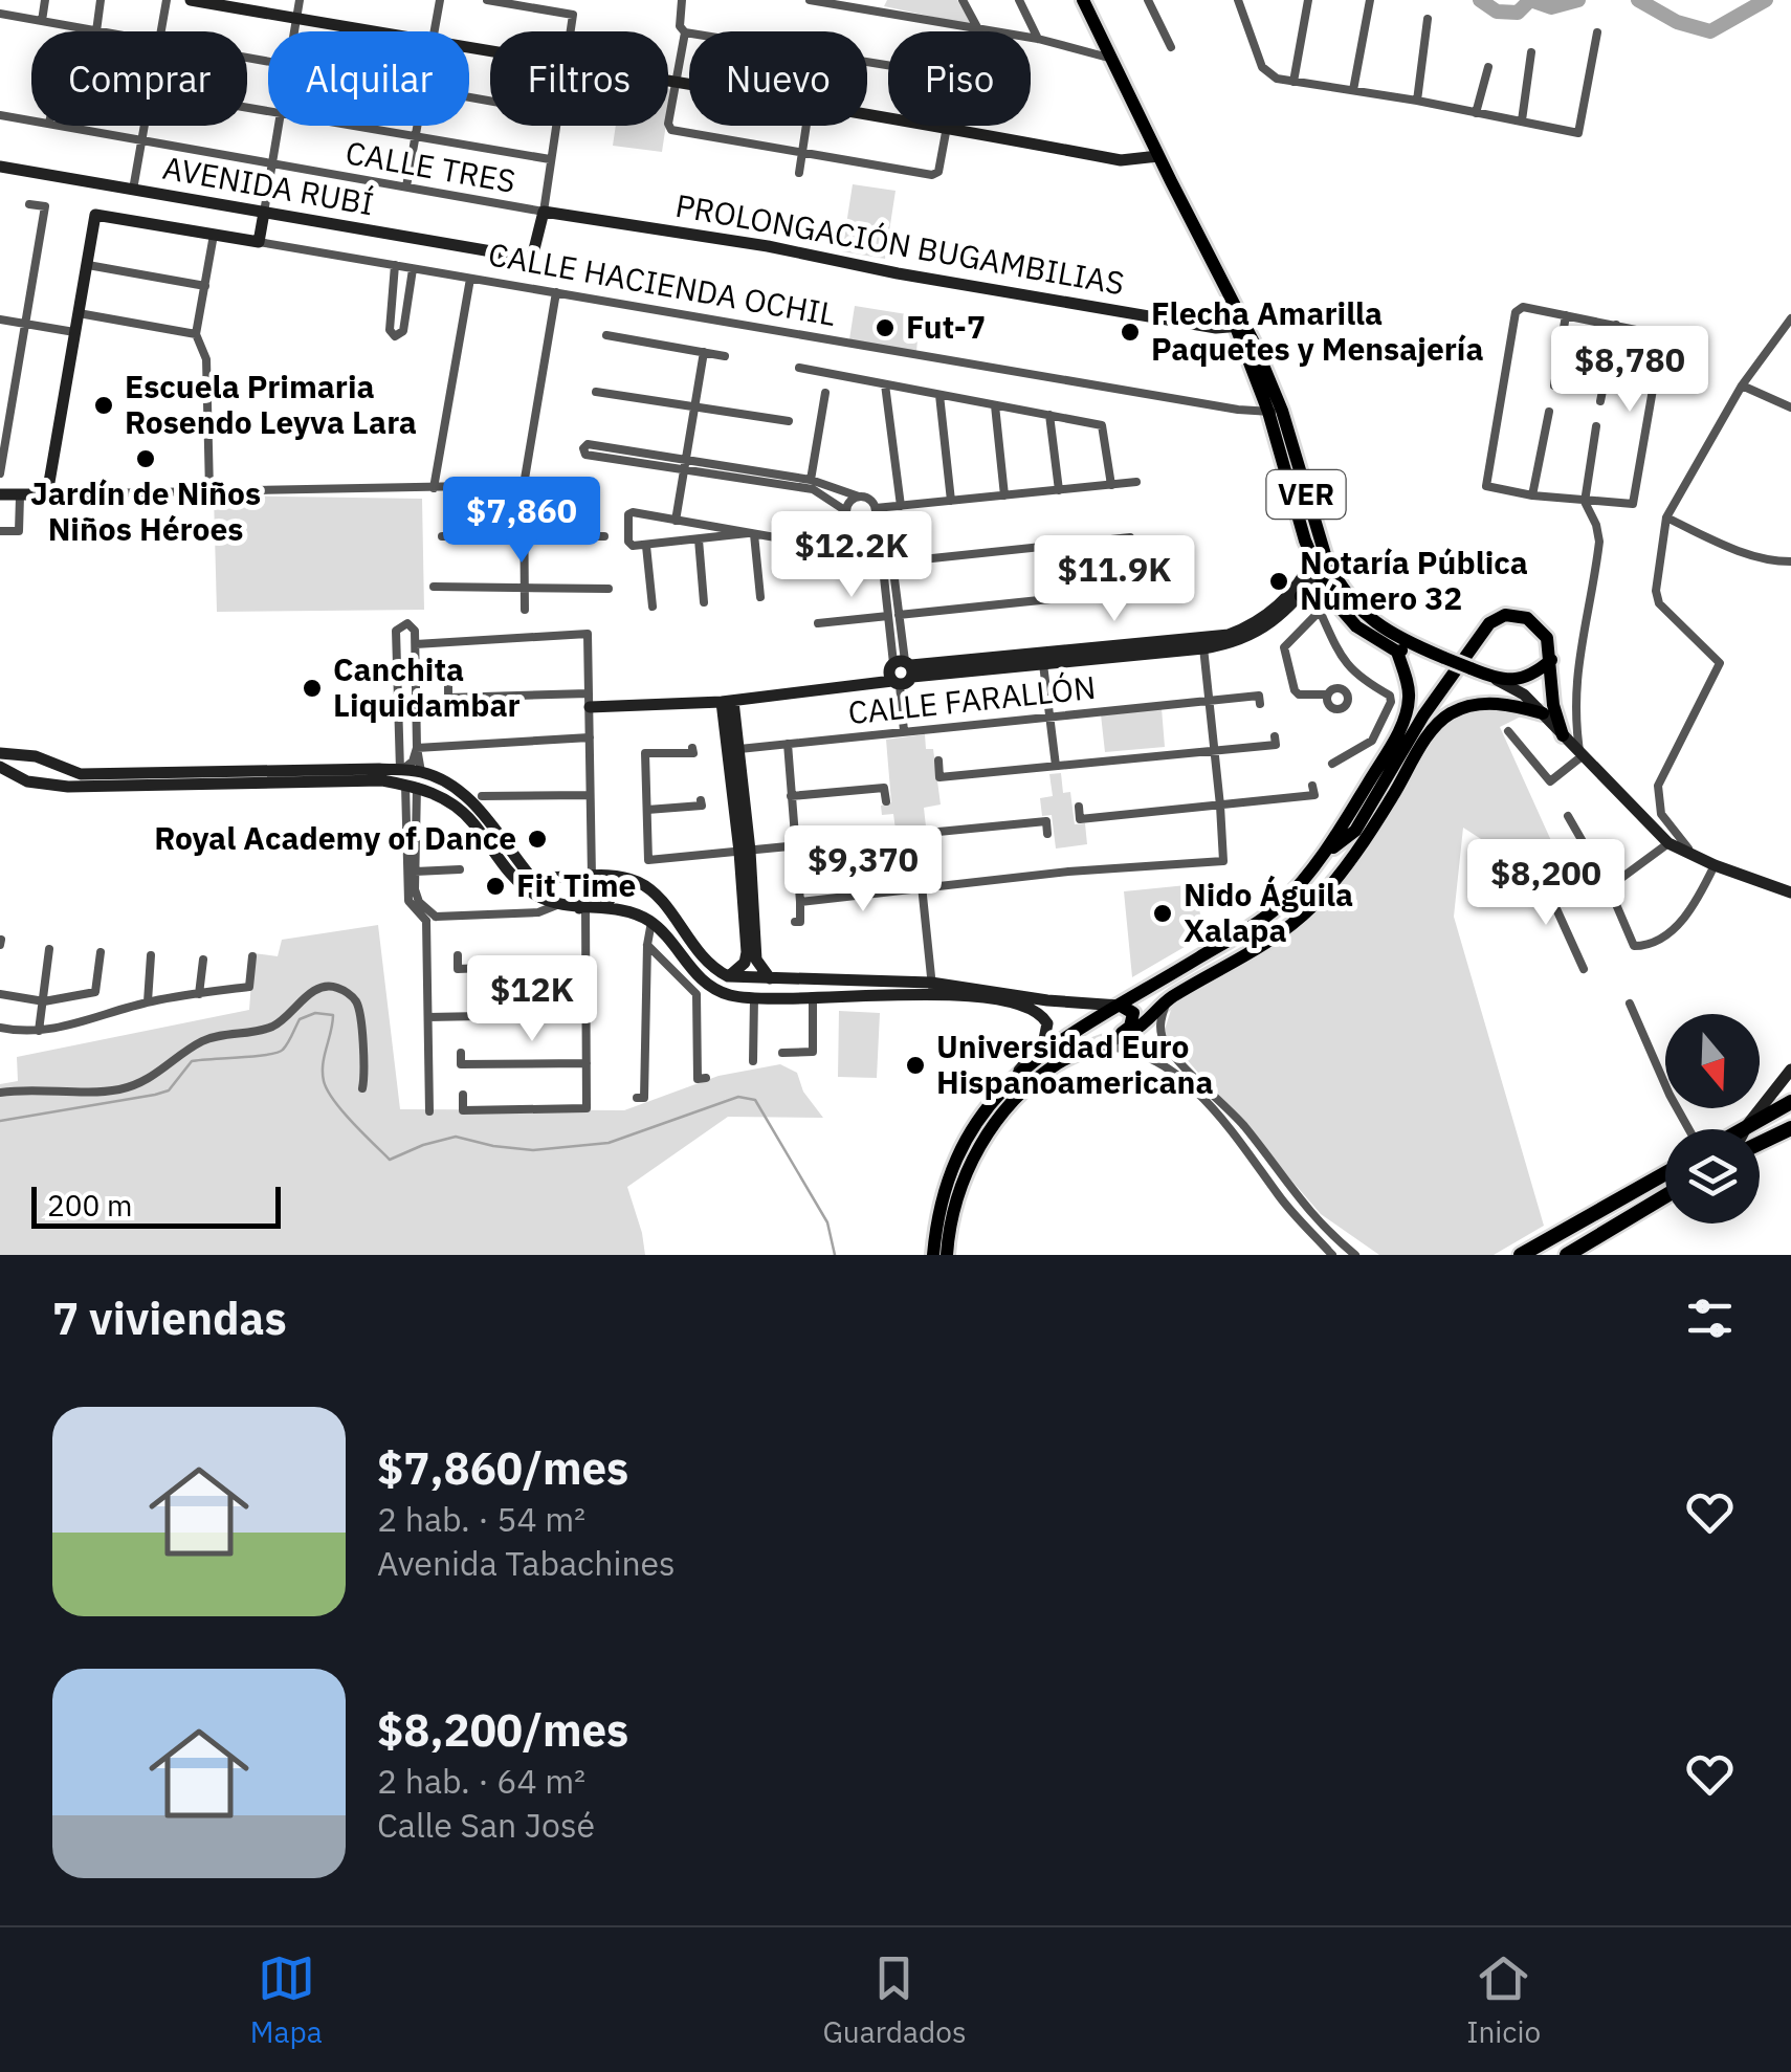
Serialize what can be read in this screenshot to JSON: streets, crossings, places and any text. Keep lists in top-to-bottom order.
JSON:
{
  "streets": {
    "main road": ["VER"],
    "street": [
      "CALLE TRES",
      "AVENIDA RUBÍ",
      "PROLONGACIÓN BUGAMBILIAS",
      "CALLE HACIENDA OCHIL",
      "CALLE FARALLÓN"
    ]
  },
  "crossings": [
    ["CALLE TRES", "AVENIDA RUBÍ"],
    ["CALLE TRES", "PROLONGACIÓN BUGAMBILIAS"],
    ["AVENIDA RUBÍ", "PROLONGACIÓN BUGAMBILIAS"],
    ["PROLONGACIÓN BUGAMBILIAS", "VER"],
    ["CALLE HACIENDA OCHIL", "VER"]
  ],
  "places": [
    "Fut-7",
    "Flecha Amarilla Paquetes y Mensajería",
    "Escuela Primaria Rosendo Leyva Lara",
    "Jardín de Niños Niños Héroes",
    "Notaría Pública Número 32",
    "Canchita Liquidambar",
    "Royal Academy of Dance",
    "Fit Time",
    "Nido Águila Xalapa",
    "Universidad Euro Hispanoamericana"
  ],
  "scale_bar": "200 m",
  "north": "bottom",
  "page": {
    "chip": [
      "Comprar",
      "Alquilar",
      "Filtros",
      "Nuevo",
      "Piso"
    ],
    "price": [
      "$8,780",
      "$7,860",
      "$12.2K",
      "$11.9K",
      "$9,370",
      "$8,200",
      "$12K"
    ],
    "scale": "200 m",
    "heading": "7 viviendas",
    "list": [
      {
        "name": "$7,860/mes",
        "note": "2 hab. · 54 m² · Avenida Tabachines"
      },
      {
        "name": "$8,200/mes",
        "note": "2 hab. · 64 m² · Calle San José"
      }
    ],
    "tabs": ["Mapa", "Guardados", "Inicio"]
  }
}
